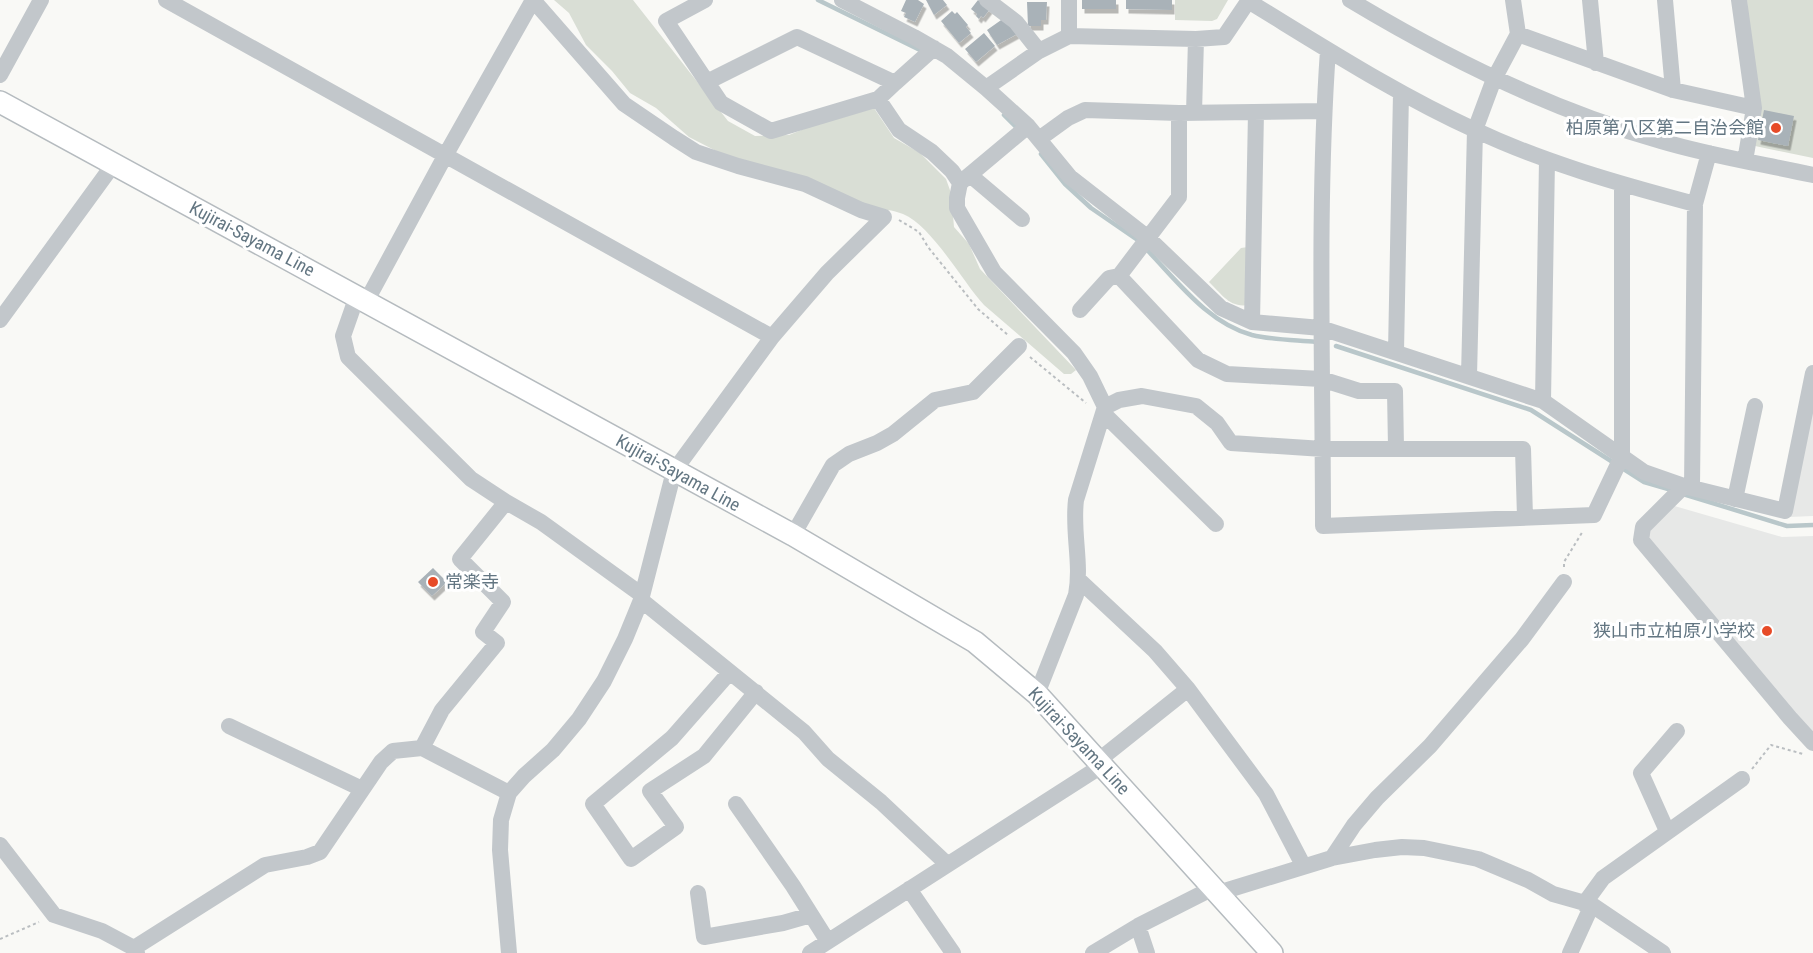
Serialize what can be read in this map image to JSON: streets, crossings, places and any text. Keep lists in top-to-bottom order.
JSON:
{
  "streets": {
    "main road": ["Kujirai-Sayama Line"]
  },
  "places": ["柏原第八区第二自治会館", "常楽寺", "狭山市立柏原小学校"]
}
